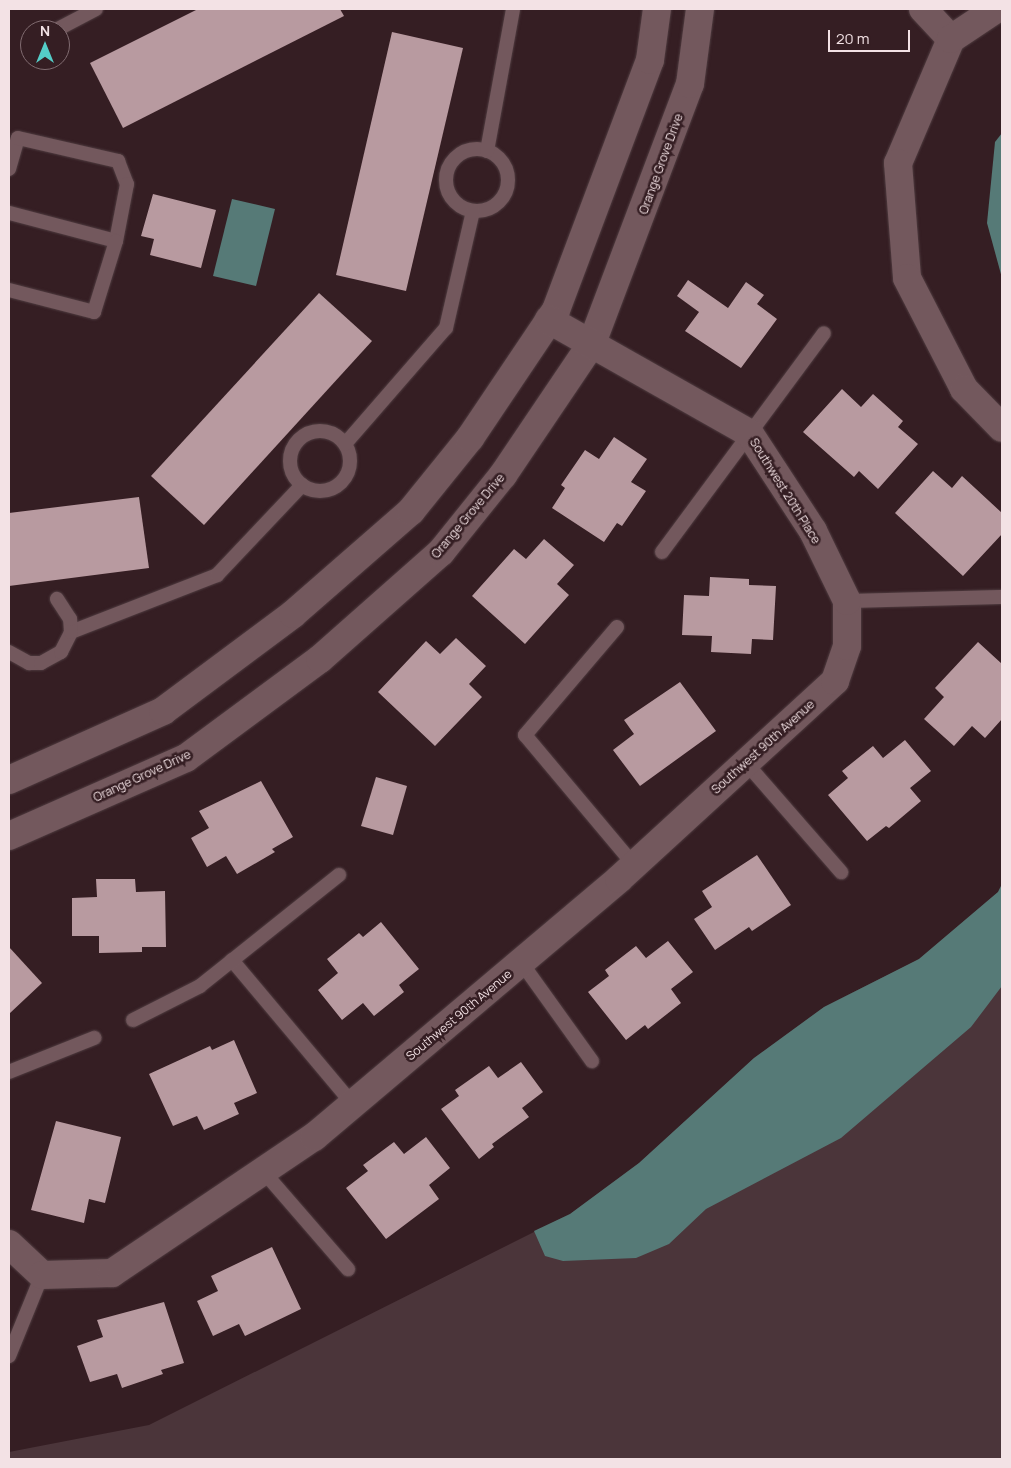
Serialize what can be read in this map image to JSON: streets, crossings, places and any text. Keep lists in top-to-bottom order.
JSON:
{
  "streets": {
    "street": ["Orange Grove Drive", "Southwest 20th Place", "Southwest 90th Avenue"]
  },
  "crossings": [
    ["Orange Grove Drive", "Southwest 20th Place"],
    ["Southwest 20th Place", "Southwest 90th Avenue"]
  ],
  "scale_bar": "20 m",
  "north": "top"
}
